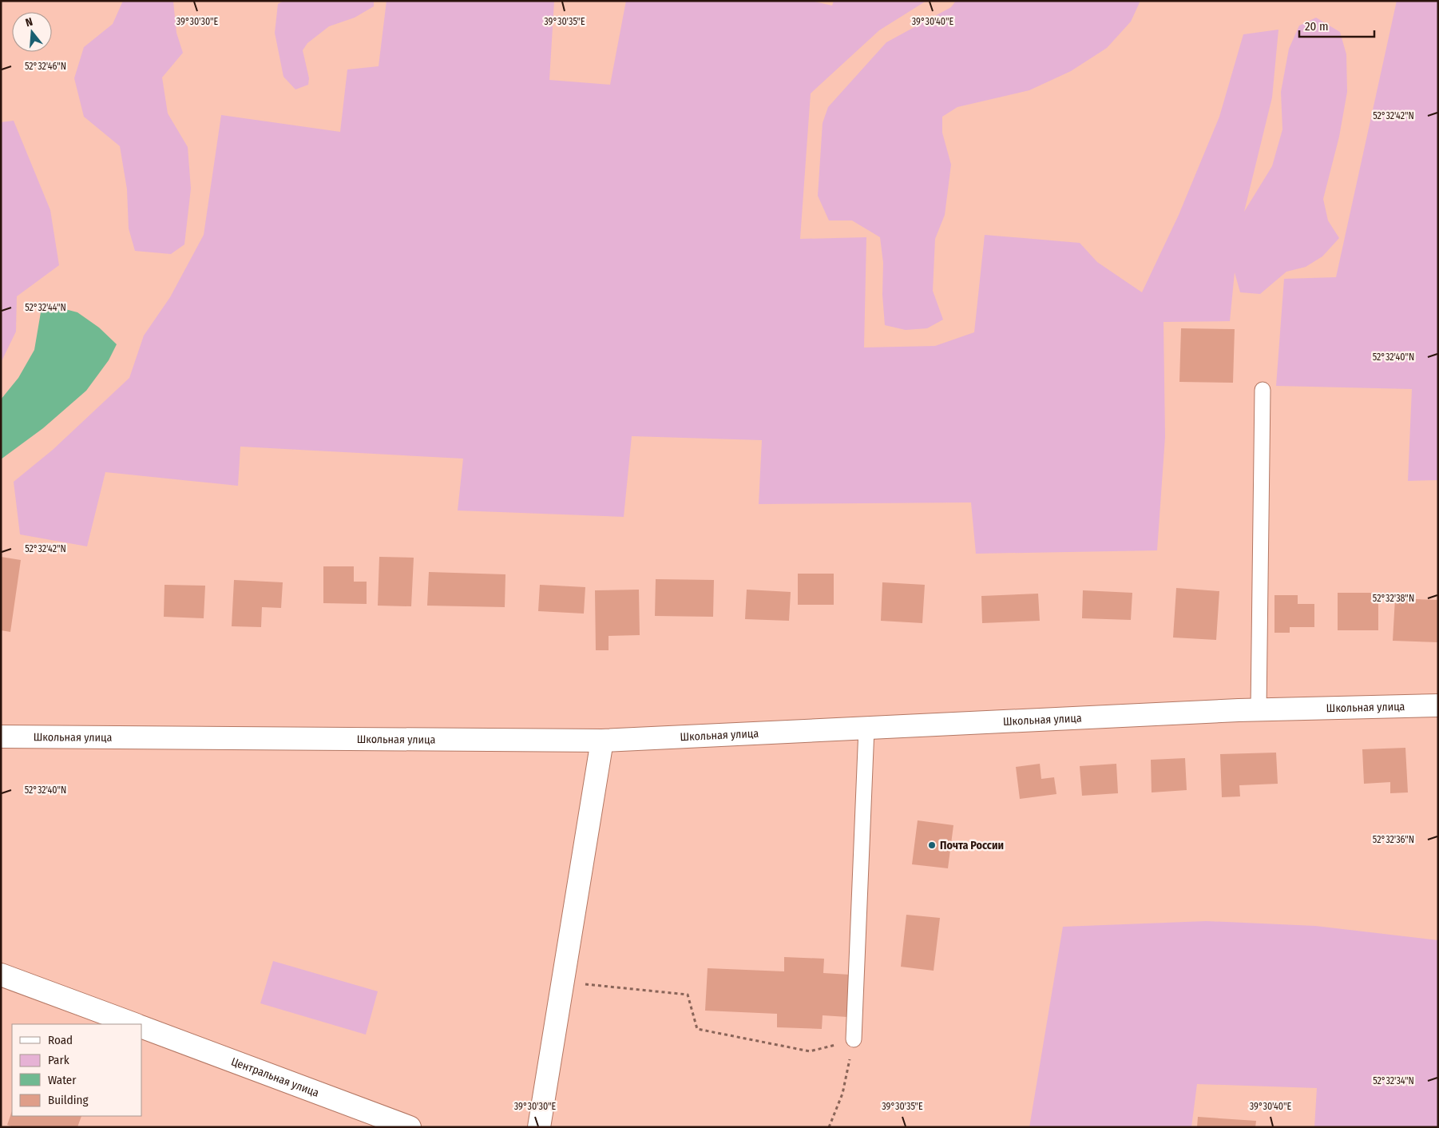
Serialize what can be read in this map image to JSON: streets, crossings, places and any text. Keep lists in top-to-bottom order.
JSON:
{
  "streets": {
    "street": ["Школьная улица", "Центральная улица"]
  },
  "places": ["Почта России"],
  "legend": [
    "Road",
    "Park",
    "Water",
    "Building"
  ],
  "scale_bar": "20 m",
  "north": "top",
  "coordinates": [
    "39°30'30\"E",
    "39°30'35\"E",
    "39°30'40\"E",
    "52°32'46\"N",
    "52°32'42\"N",
    "52°32'44\"N",
    "52°32'40\"N",
    "52°32'38\"N",
    "52°32'36\"N",
    "52°32'34\"N"
  ]
}
